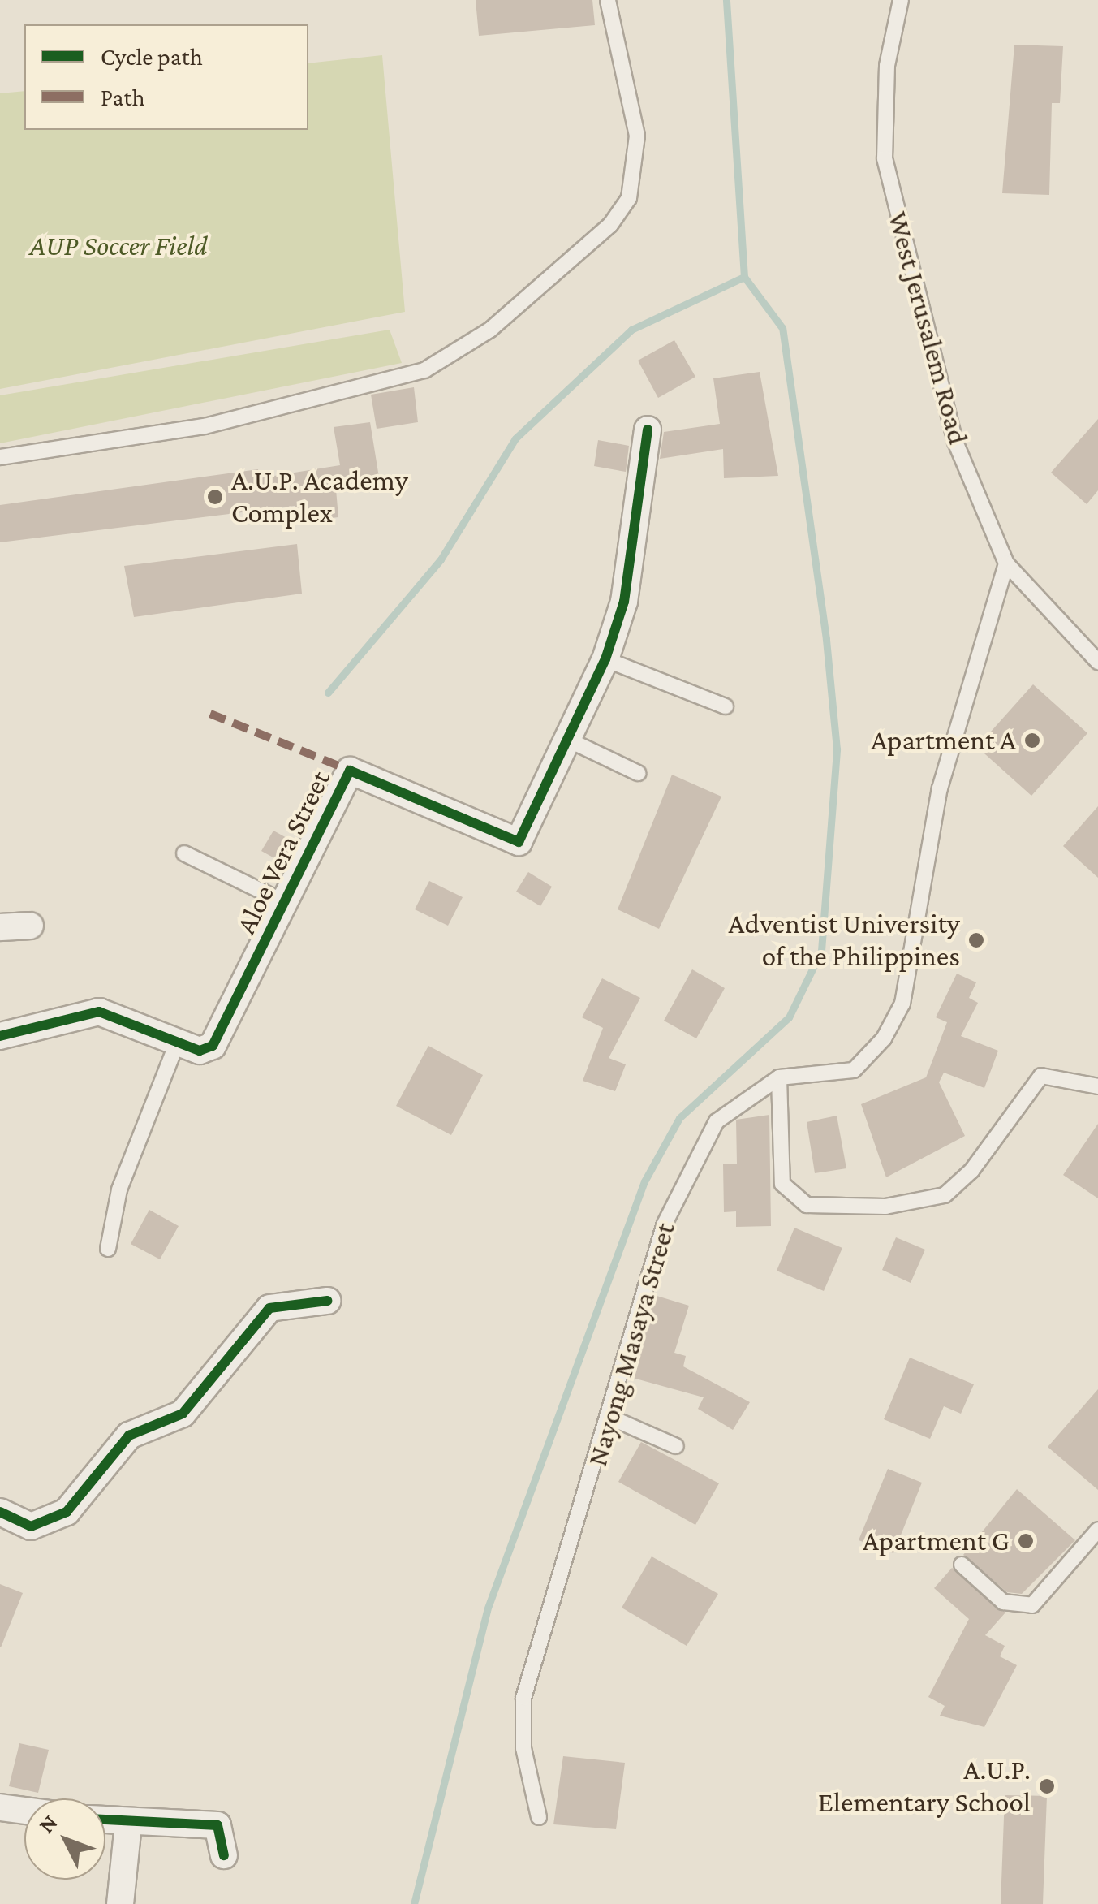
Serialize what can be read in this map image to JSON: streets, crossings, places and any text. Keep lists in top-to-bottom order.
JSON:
{
  "streets": {
    "street": ["Aloe Vera Street"],
    "lane": ["West Jerusalem Road", "Nayong Masaya Street"]
  },
  "crossings": [
    ["West Jerusalem Road", "Nayong Masaya Street"]
  ],
  "parks": ["AUP Soccer Field"],
  "places": [
    "A.U.P. Academy Complex",
    "Apartment A",
    "Adventist University of the Philippines",
    "Apartment G",
    "A.U.P. Elementary School"
  ],
  "legend": ["Cycle path", "Path"],
  "north": "top left"
}
